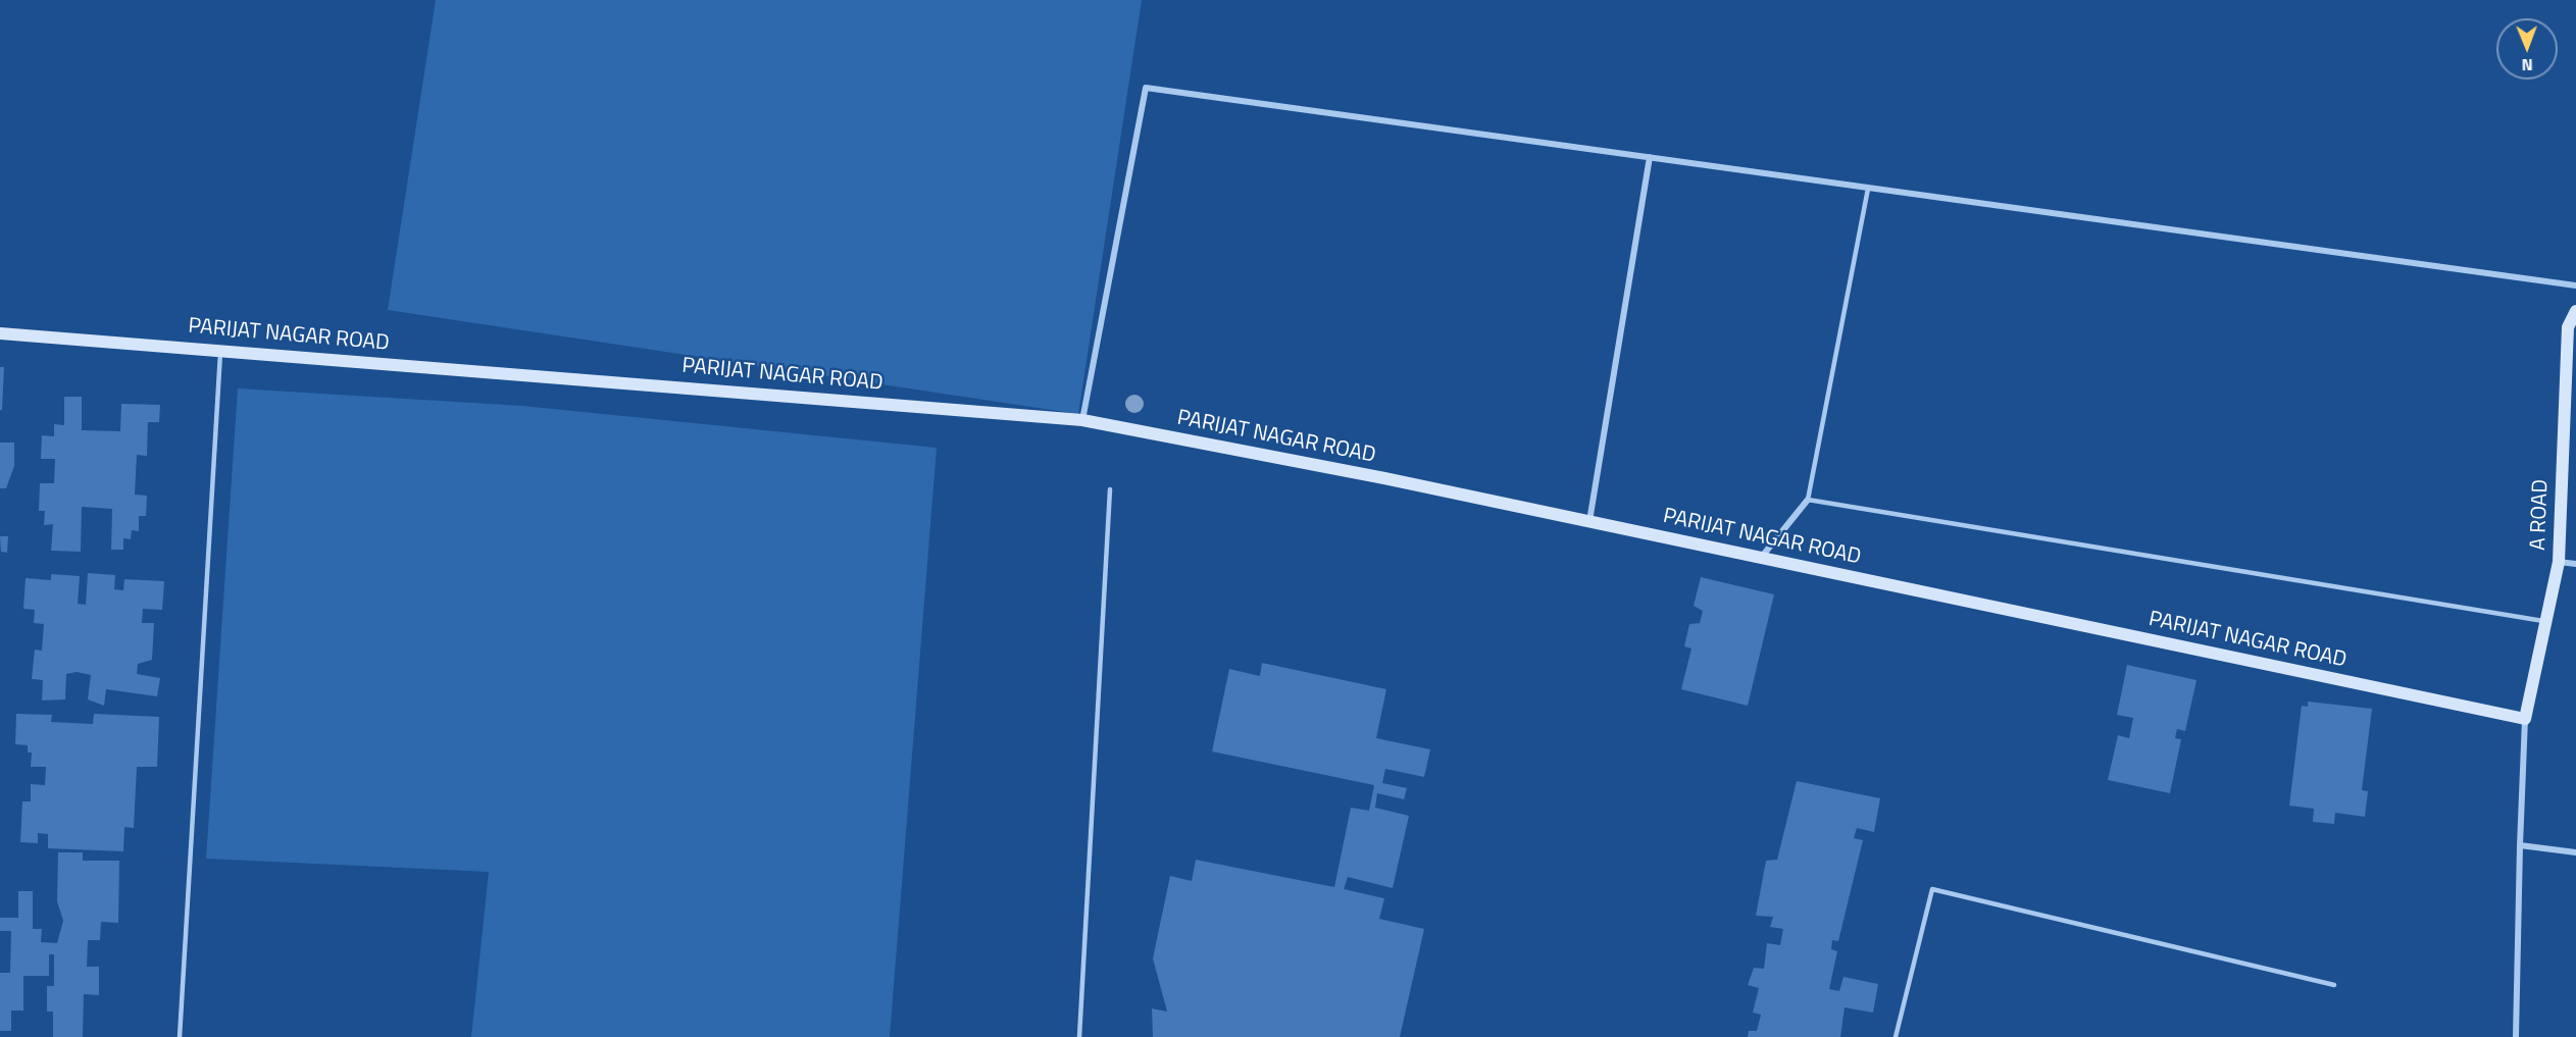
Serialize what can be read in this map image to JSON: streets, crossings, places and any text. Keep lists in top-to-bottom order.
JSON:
{
  "streets": {
    "street": ["PARIJAT NAGAR ROAD", "A ROAD"]
  },
  "crossings": [
    ["PARIJAT NAGAR ROAD", "A ROAD"]
  ],
  "north": "bottom"
}
